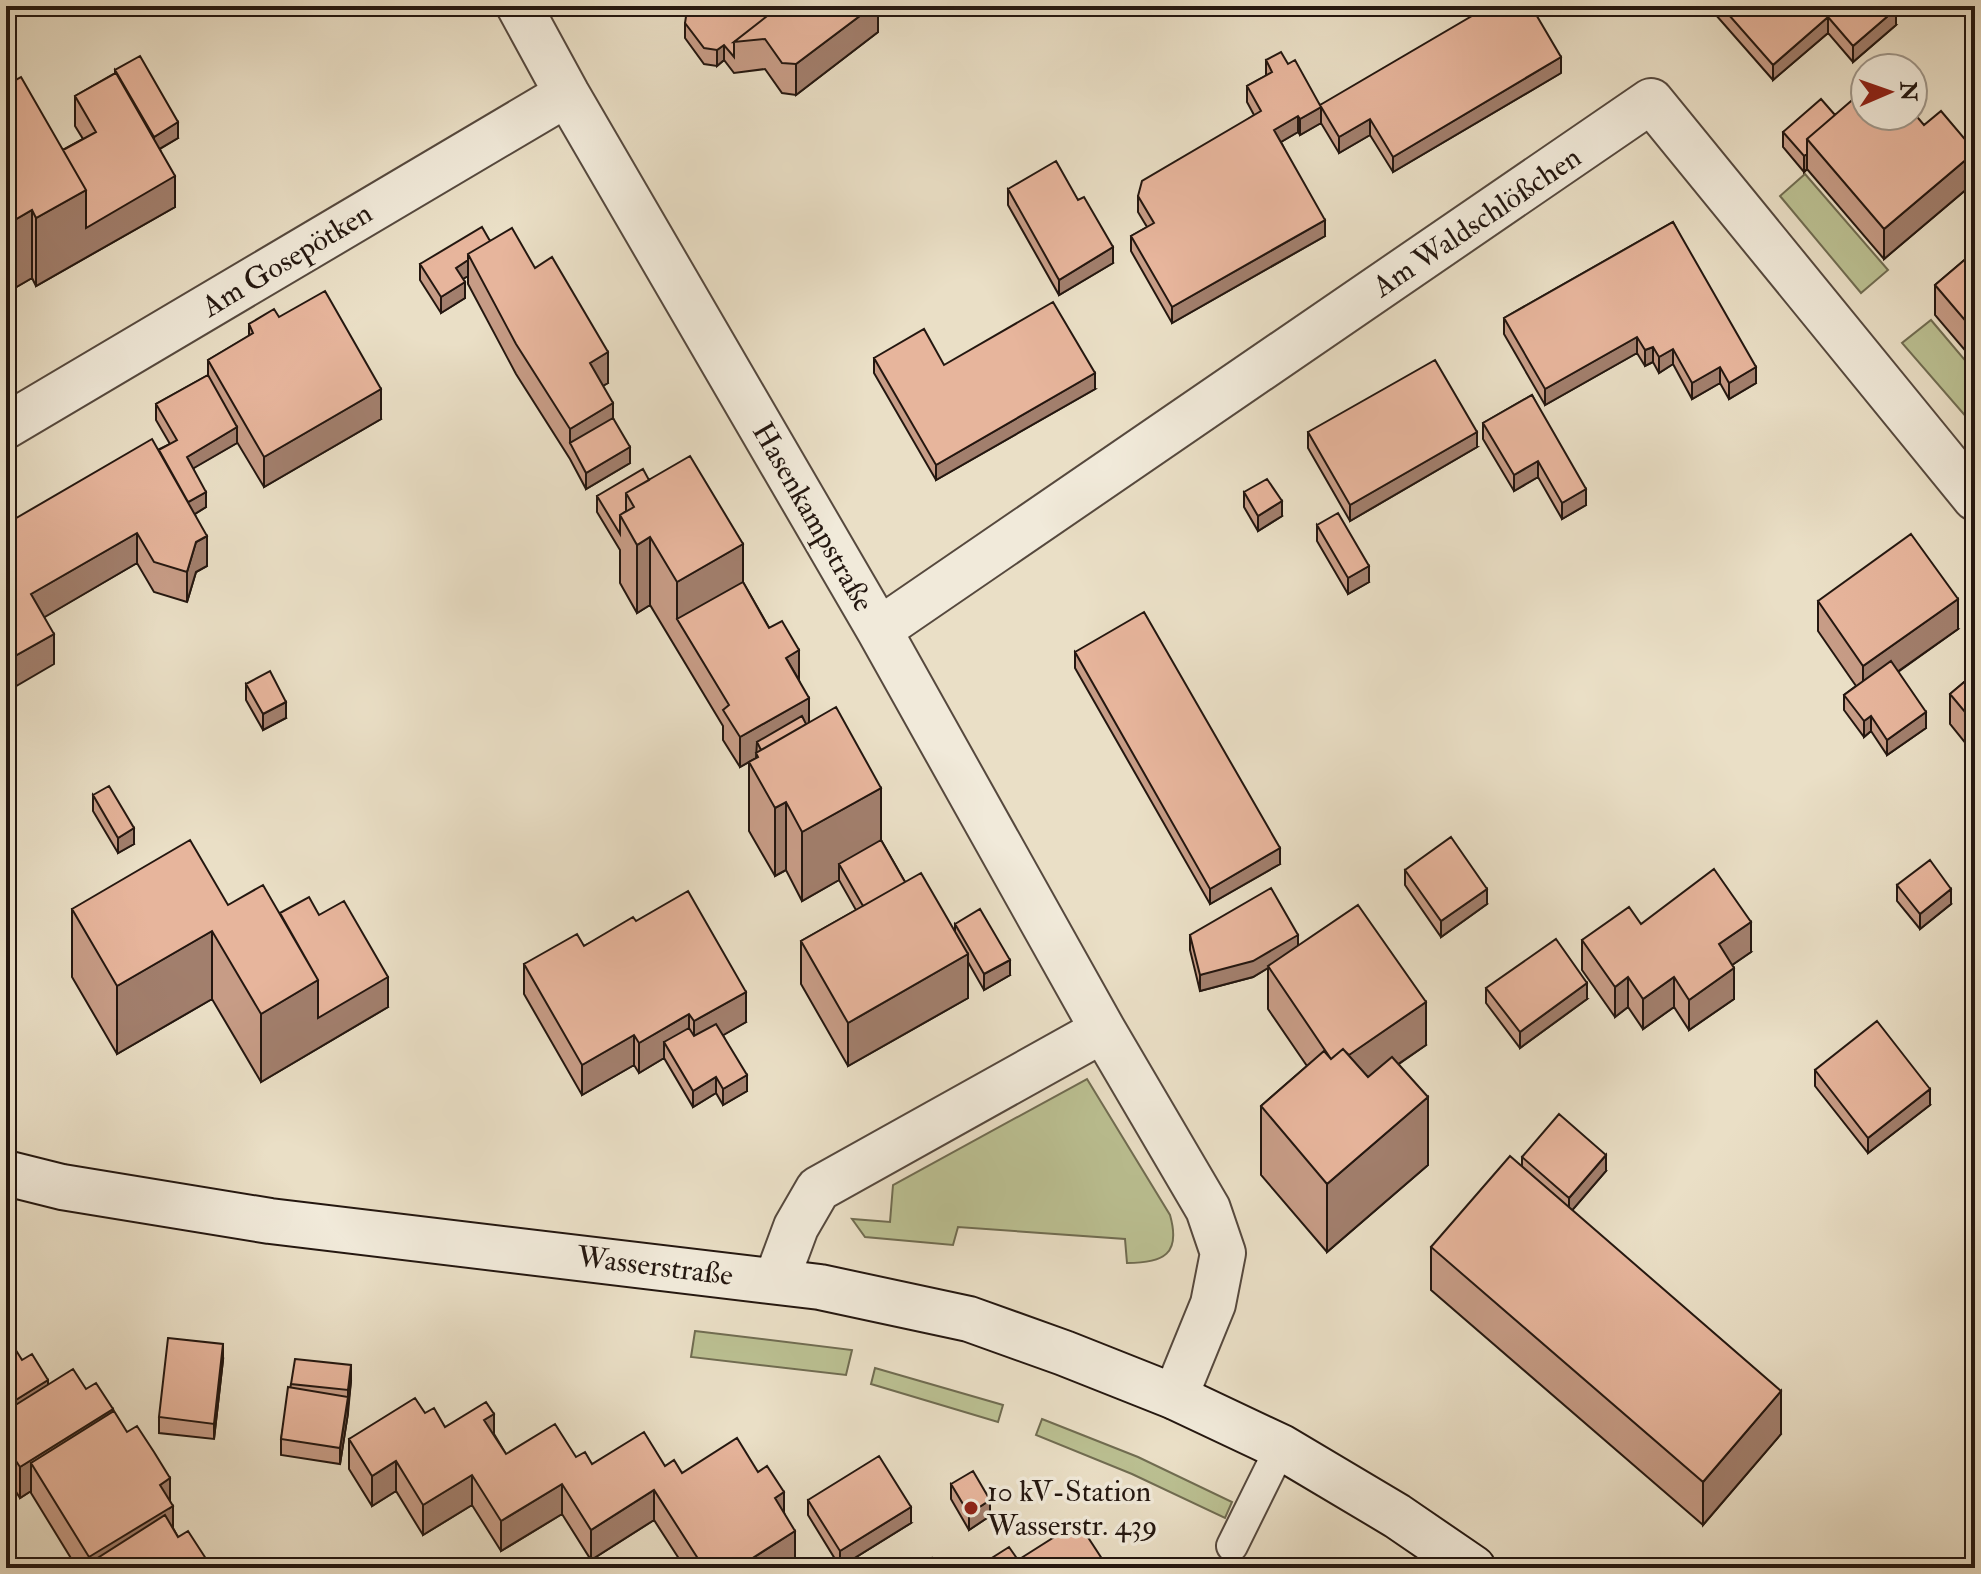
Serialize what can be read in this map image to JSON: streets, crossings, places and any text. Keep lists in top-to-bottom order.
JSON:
{
  "streets": {
    "street": [
      "Am Waldschlößchen",
      "Am Gosepötken",
      "Hasenkampstraße",
      "Wasserstraße"
    ]
  },
  "crossings": [
    ["Am Waldschlößchen", "Hasenkampstraße"],
    ["Am Gosepötken", "Hasenkampstraße"],
    ["Hasenkampstraße", "Wasserstraße"]
  ],
  "places": ["10 kV-Station Wasserstr. 439"],
  "north": "right"
}
